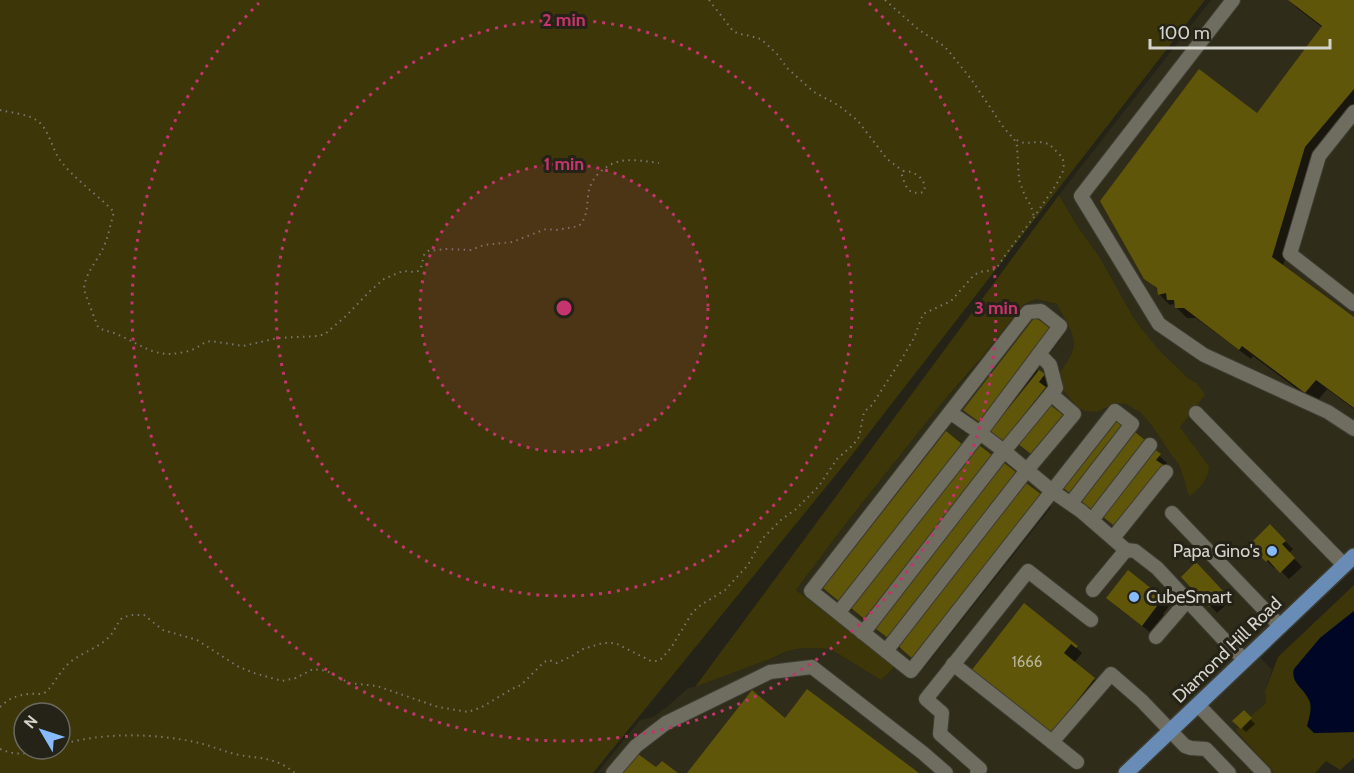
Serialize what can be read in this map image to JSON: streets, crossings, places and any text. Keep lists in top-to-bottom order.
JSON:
{
  "streets": {
    "main road": ["Diamond Hill Road"]
  },
  "places": ["Papa Gino's", "CubeSmart"],
  "house_numbers": ["1666"],
  "scale_bar": "100 m",
  "north": "top left",
  "rings": ["2 min", "1 min", "3 min"]
}
